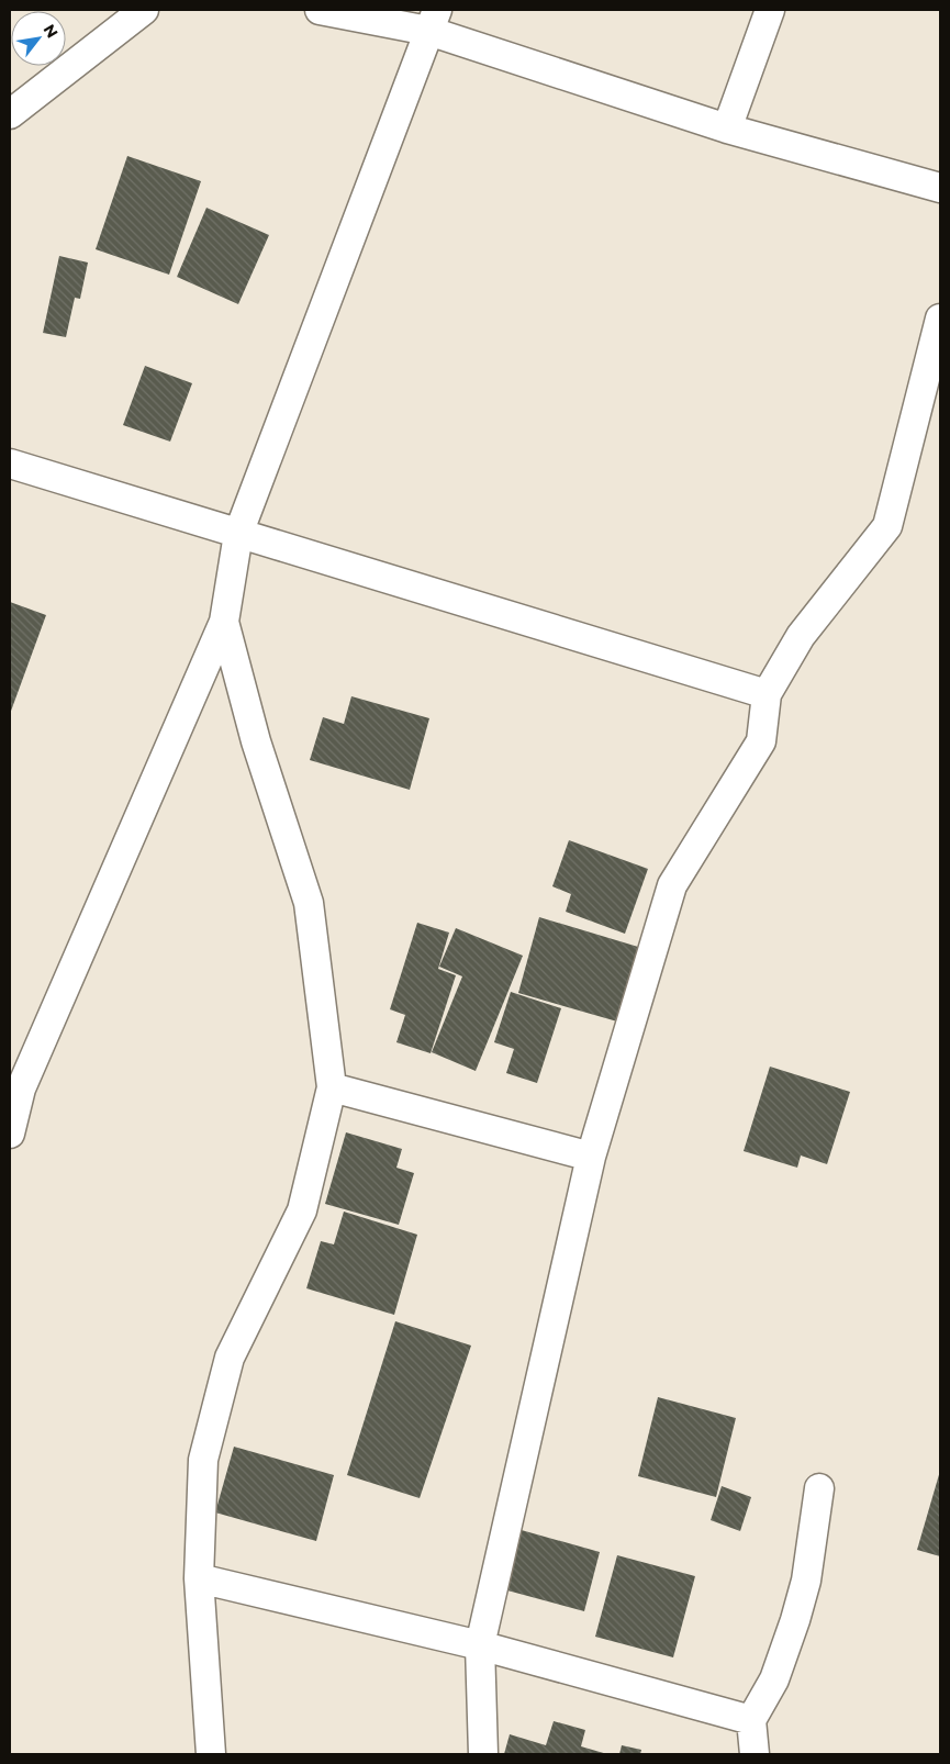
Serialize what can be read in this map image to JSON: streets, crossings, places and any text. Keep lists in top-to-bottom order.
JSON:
{
  "north": "top right"
}
